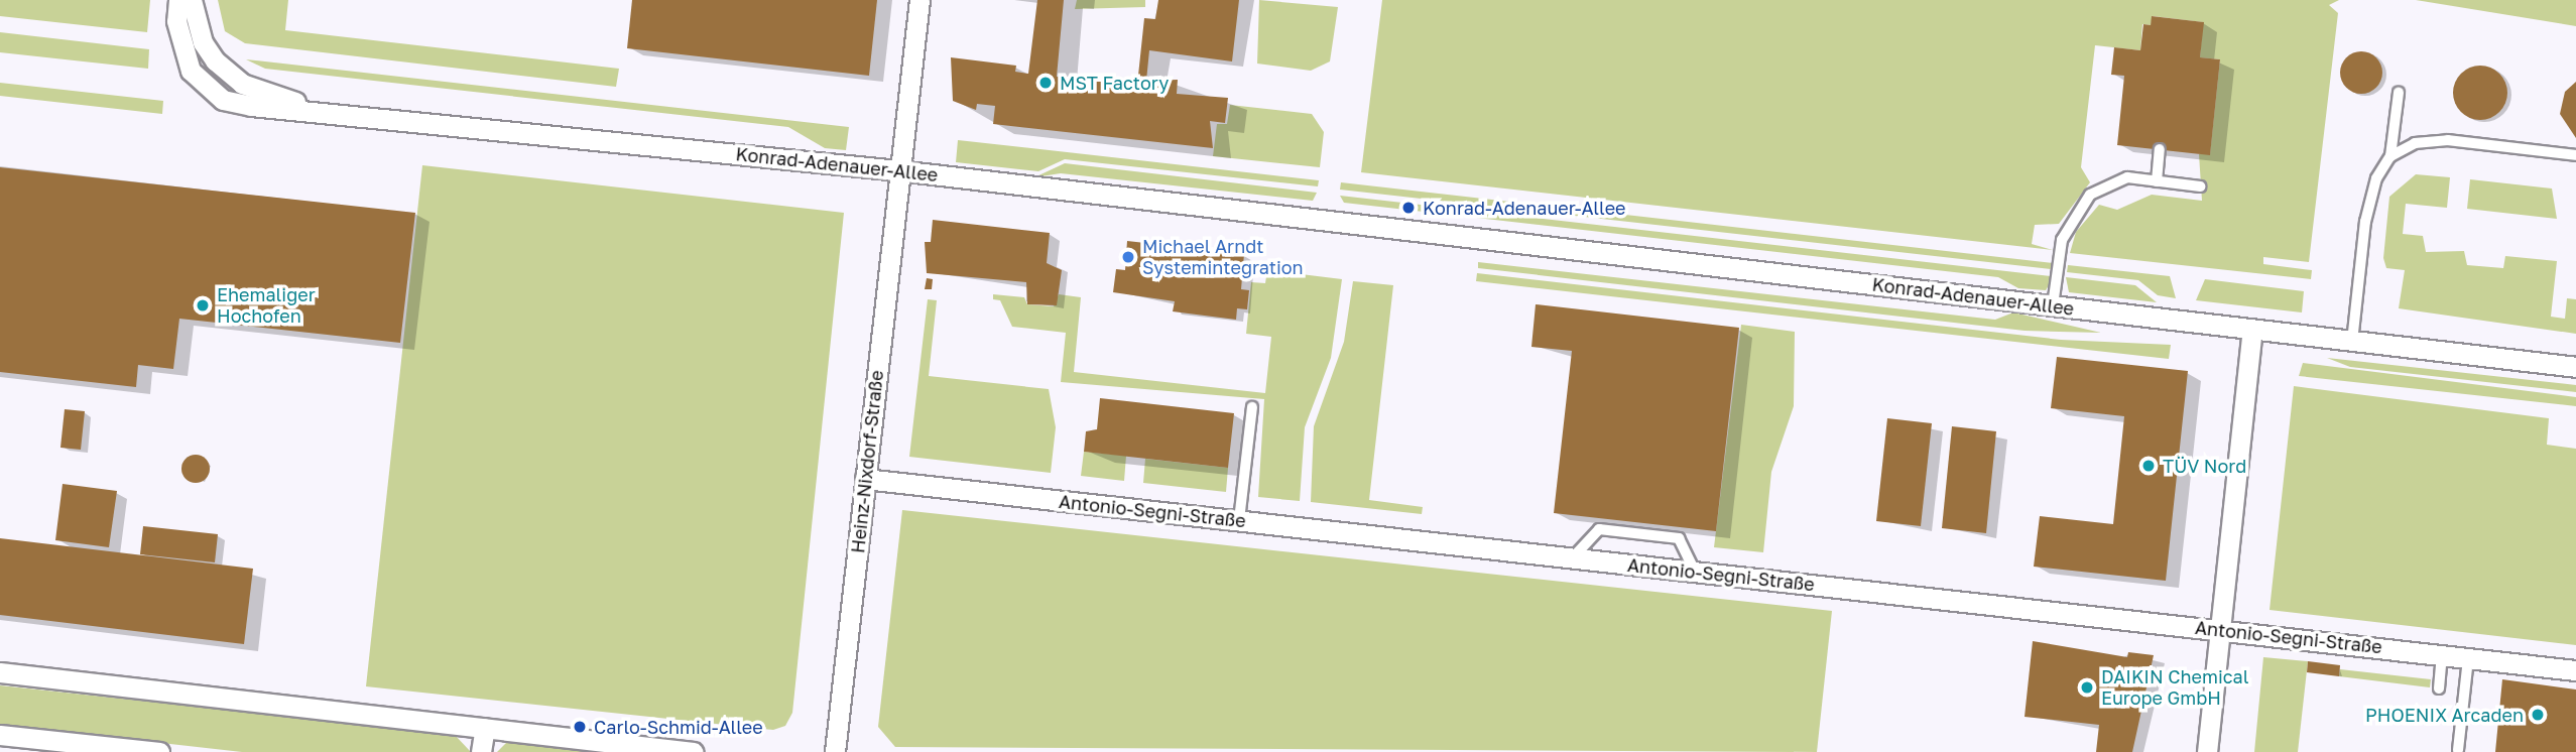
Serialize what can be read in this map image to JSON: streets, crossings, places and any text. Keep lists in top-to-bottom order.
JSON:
{
  "streets": {
    "street": ["Konrad-Adenauer-Allee", "Heinz-Nixdorf-Straße", "Antonio-Segni-Straße"]
  },
  "crossings": [
    ["Konrad-Adenauer-Allee", "Heinz-Nixdorf-Straße"],
    ["Heinz-Nixdorf-Straße", "Antonio-Segni-Straße"]
  ],
  "places": [
    "MST Factory",
    "Konrad-Adenauer-Allee",
    "Michael Arndt Systemintegration",
    "Ehemaliger Hochofen",
    "TÜV Nord",
    "DAIKIN Chemical Europe GmbH",
    "PHOENIX Arcaden",
    "Carlo-Schmid-Allee"
  ]
}
